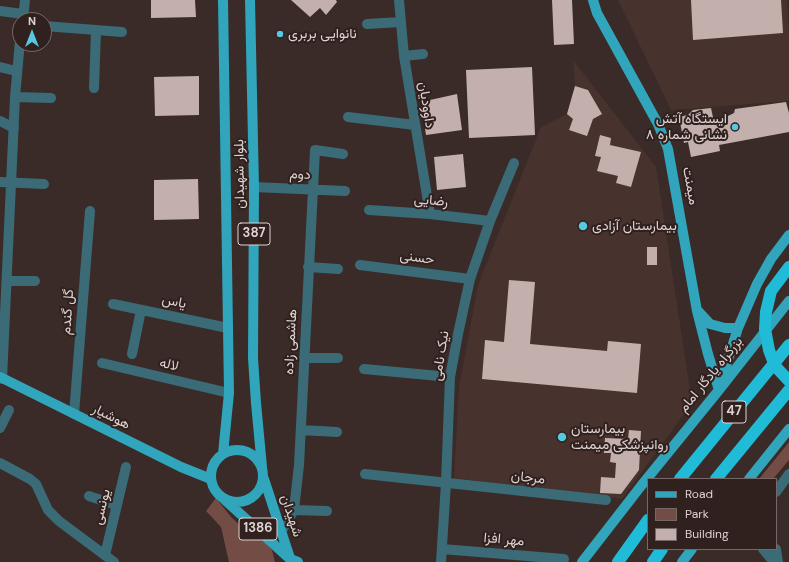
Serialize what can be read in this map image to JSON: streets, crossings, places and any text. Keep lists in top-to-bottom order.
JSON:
{
  "streets": {
    "highway": ["47"],
    "main road": [
      "بلوار شهیدان",
      "میمنت",
      "387",
      "بزرگراه یادگار امام",
      "هوشیار",
      "شهیدان",
      "1386"
    ],
    "street": [
      "داوودیان",
      "دوم",
      "رضایی",
      "حسنی",
      "یاس",
      "گل گندم",
      "هاشمی زاده",
      "نیک نامی",
      "لاله",
      "مرجان",
      "یونسی",
      "مهر افزا"
    ]
  },
  "crossings": [
    ["داوودیان", "رضایی"],
    ["بلوار شهیدان", "دوم"],
    ["بلوار شهیدان", "یاس"],
    ["بلوار شهیدان", "لاله"],
    ["بلوار شهیدان", "هوشیار"],
    ["بلوار شهیدان", "شهیدان"],
    ["بلوار شهیدان", "1386"],
    ["دوم", "هاشمی زاده"],
    ["میمنت", "بزرگراه یادگار امام"],
    ["رضایی", "نیک نامی"],
    ["حسنی", "نیک نامی"],
    ["گل گندم", "هوشیار"],
    ["هاشمی زاده", "شهیدان"],
    ["نیک نامی", "مرجان"],
    ["نیک نامی", "مهر افزا"],
    ["هوشیار", "شهیدان"],
    ["هوشیار", "1386"],
    ["شهیدان", "1386"]
  ],
  "places": [
    "نانوایی بربری",
    "ایستگاه آتش نشانی شماره ۸",
    "بیمارستان آزادی",
    "بیمارستان روانپزشکی میمنت"
  ],
  "legend": ["Road", "Park", "Building"],
  "north": "top"
}
